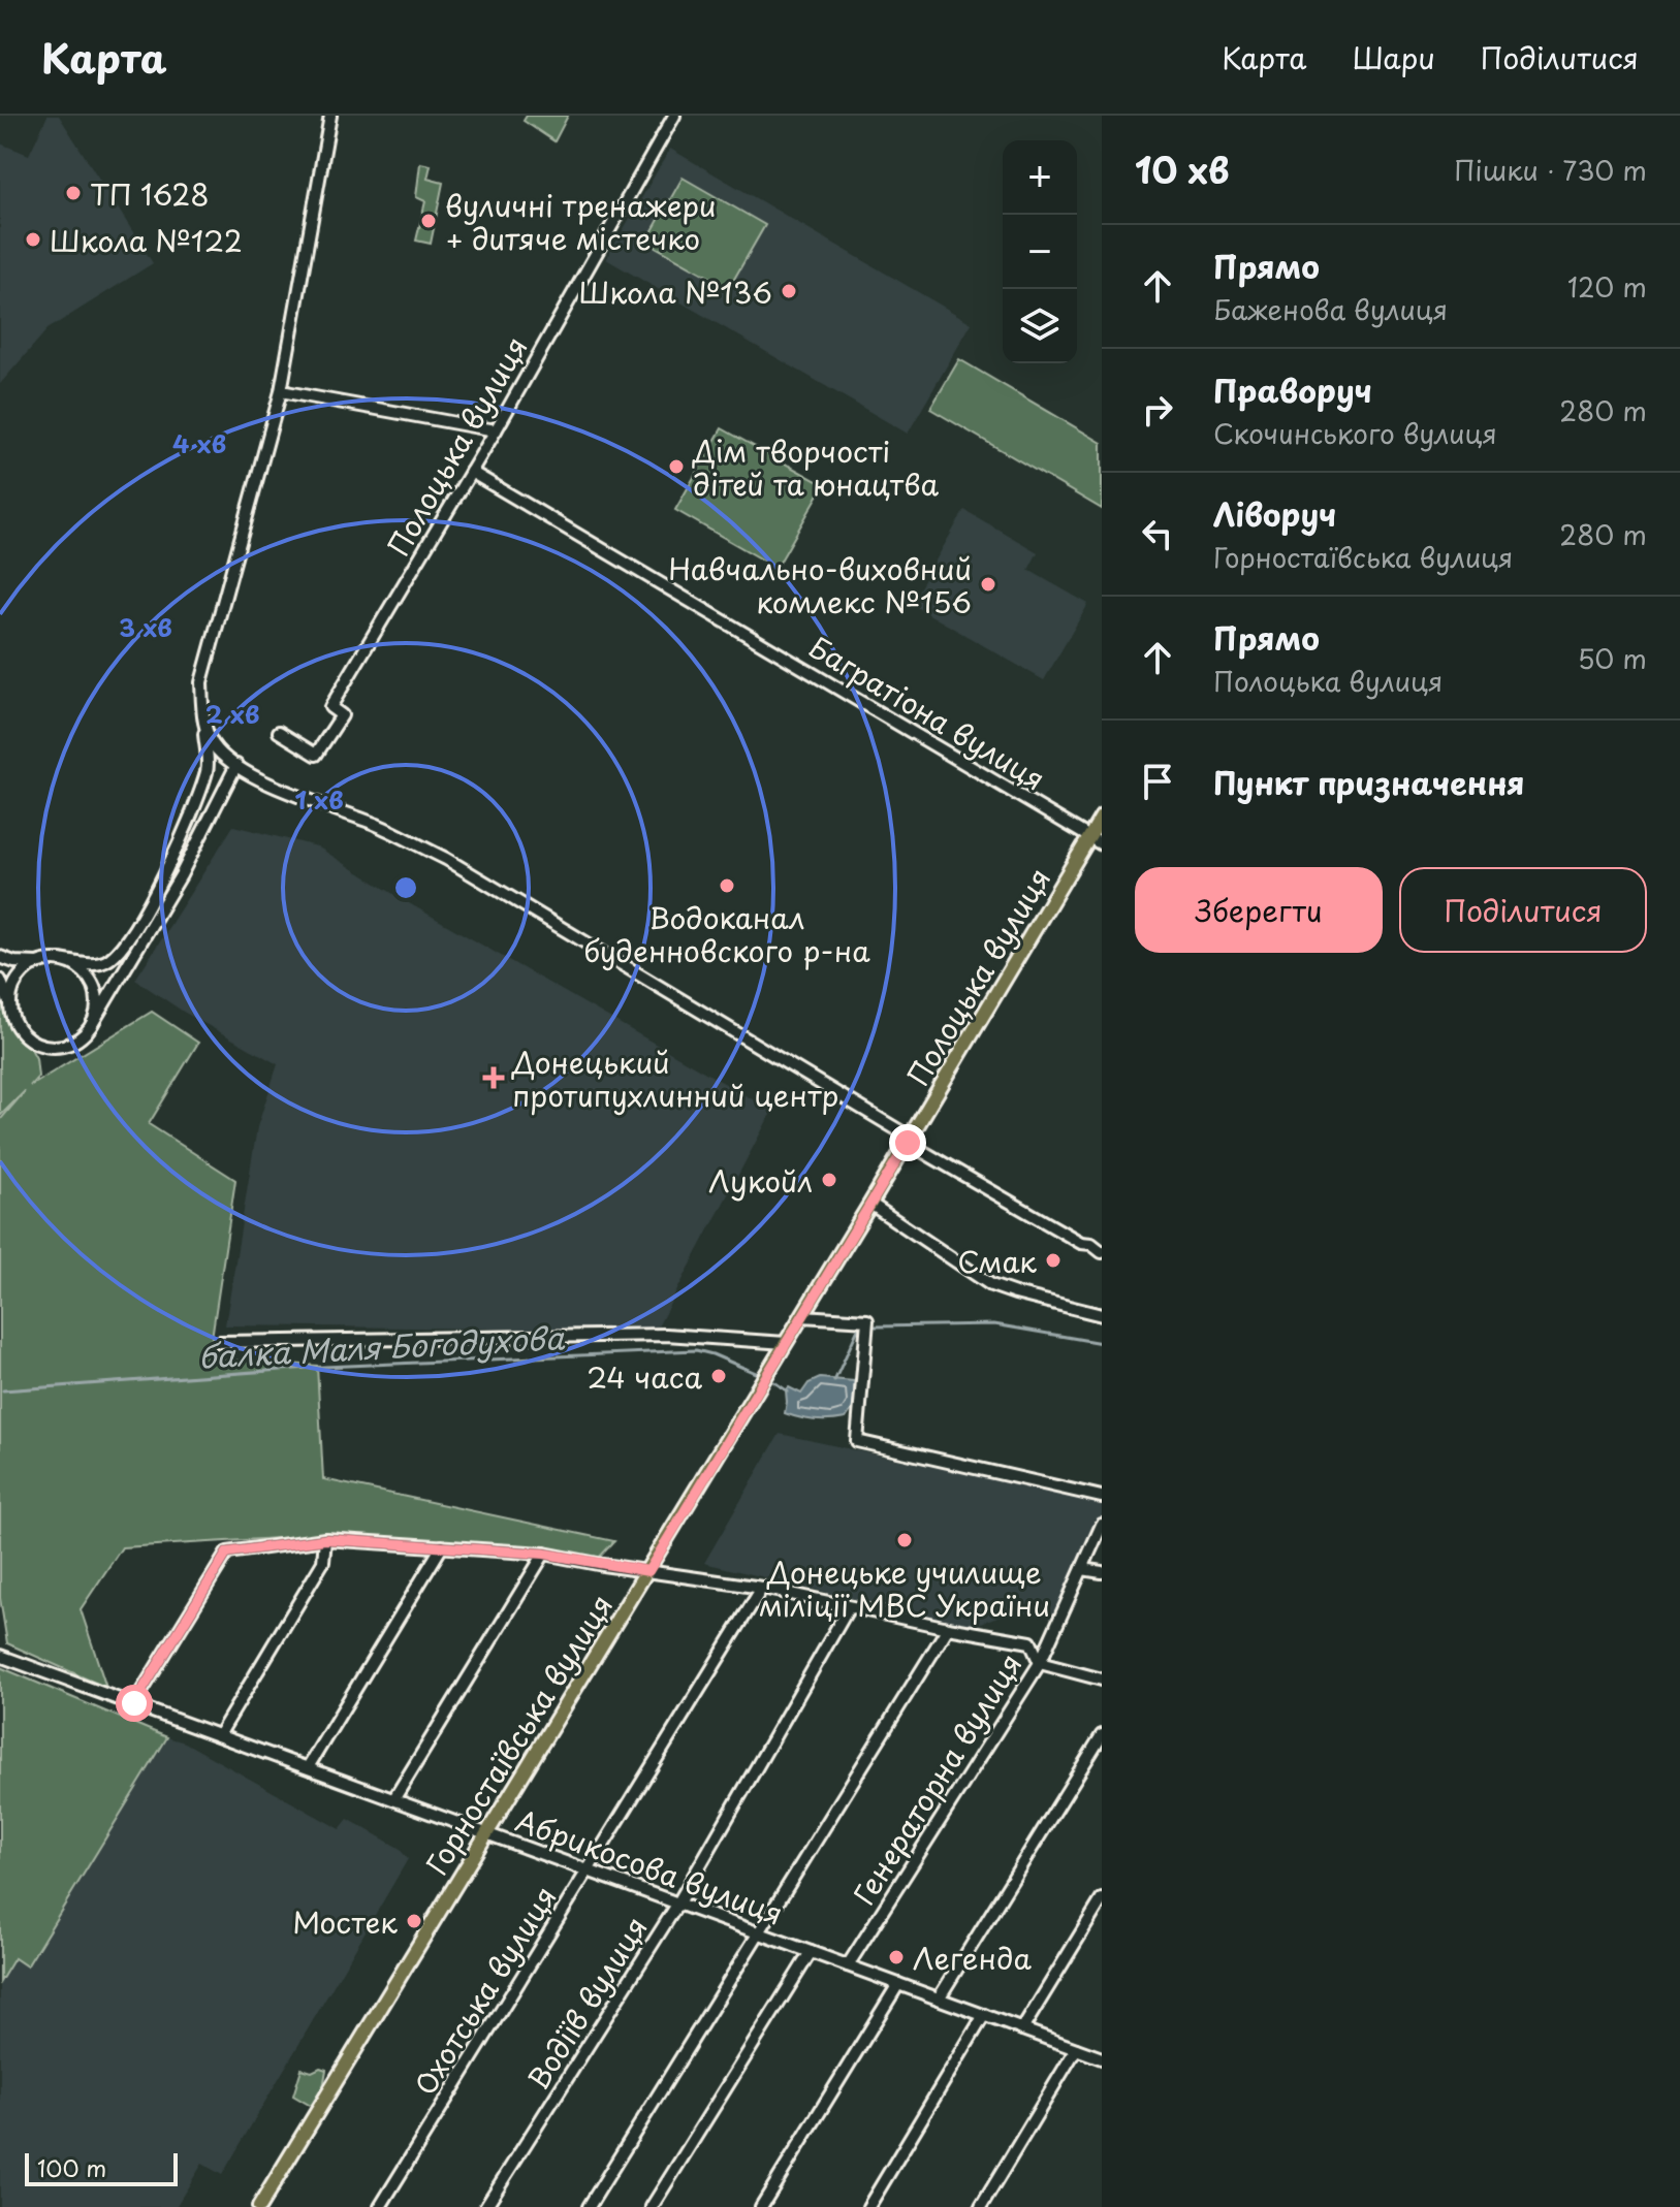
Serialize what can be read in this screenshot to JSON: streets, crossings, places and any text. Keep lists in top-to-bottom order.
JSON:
{
  "streets": {
    "main road": ["Полоцька вулиця", "Горностаївська вулиця"],
    "street": [
      "Багратіона вулиця",
      "Генераторна вулиця",
      "Абрикосова вулиця",
      "Охотська вулиця",
      "Водіїв вулиця"
    ]
  },
  "crossings": [
    ["Полоцька вулиця", "Багратіона вулиця"],
    ["Полоцька вулиця", "Горностаївська вулиця"],
    ["Горностаївська вулиця", "Абрикосова вулиця"],
    ["Генераторна вулиця", "Абрикосова вулиця"],
    ["Абрикосова вулиця", "Охотська вулиця"],
    ["Абрикосова вулиця", "Водіїв вулиця"]
  ],
  "water": ["балка Маля Богодухова"],
  "places": {
    "other": [
      "ТП 1628",
      "вуличні тренажери + дитяче містечко",
      "Школа №122",
      "Школа №136",
      "Дім творчості дітей та юнацтва",
      "Навчально-виховний комлекс №156",
      "Водоканал буденновского р-на",
      "Лукойл",
      "Смак",
      "24 часа",
      "Донецьке училище міліції МВС України",
      "Мостек",
      "Легенда"
    ],
    "health": ["Донецький протипухлинний центр"]
  },
  "scale_bar": "100 m",
  "page": {
    "header": "Карта",
    "nav": ["Карта", "Шари", "Поділитися"],
    "heading": ["10 хв", "Пішки · 730 m"],
    "map_buttons": ["+", "−"],
    "list": [
      ["Прямо", "Баженова вулиця", "120 m"],
      ["Праворуч", "Скочинського вулиця", "280 m"],
      ["Ліворуч", "Горностаївська вулиця", "280 m"],
      ["Прямо", "Полоцька вулиця", "50 m"],
      "Пункт призначення"
    ],
    "buttons": ["Зберегти", "Поділитися"],
    "scale": "100 m"
  },
  "rings": [
    "4 хв",
    "3 хв",
    "2 хв",
    "1 хв"
  ]
}
